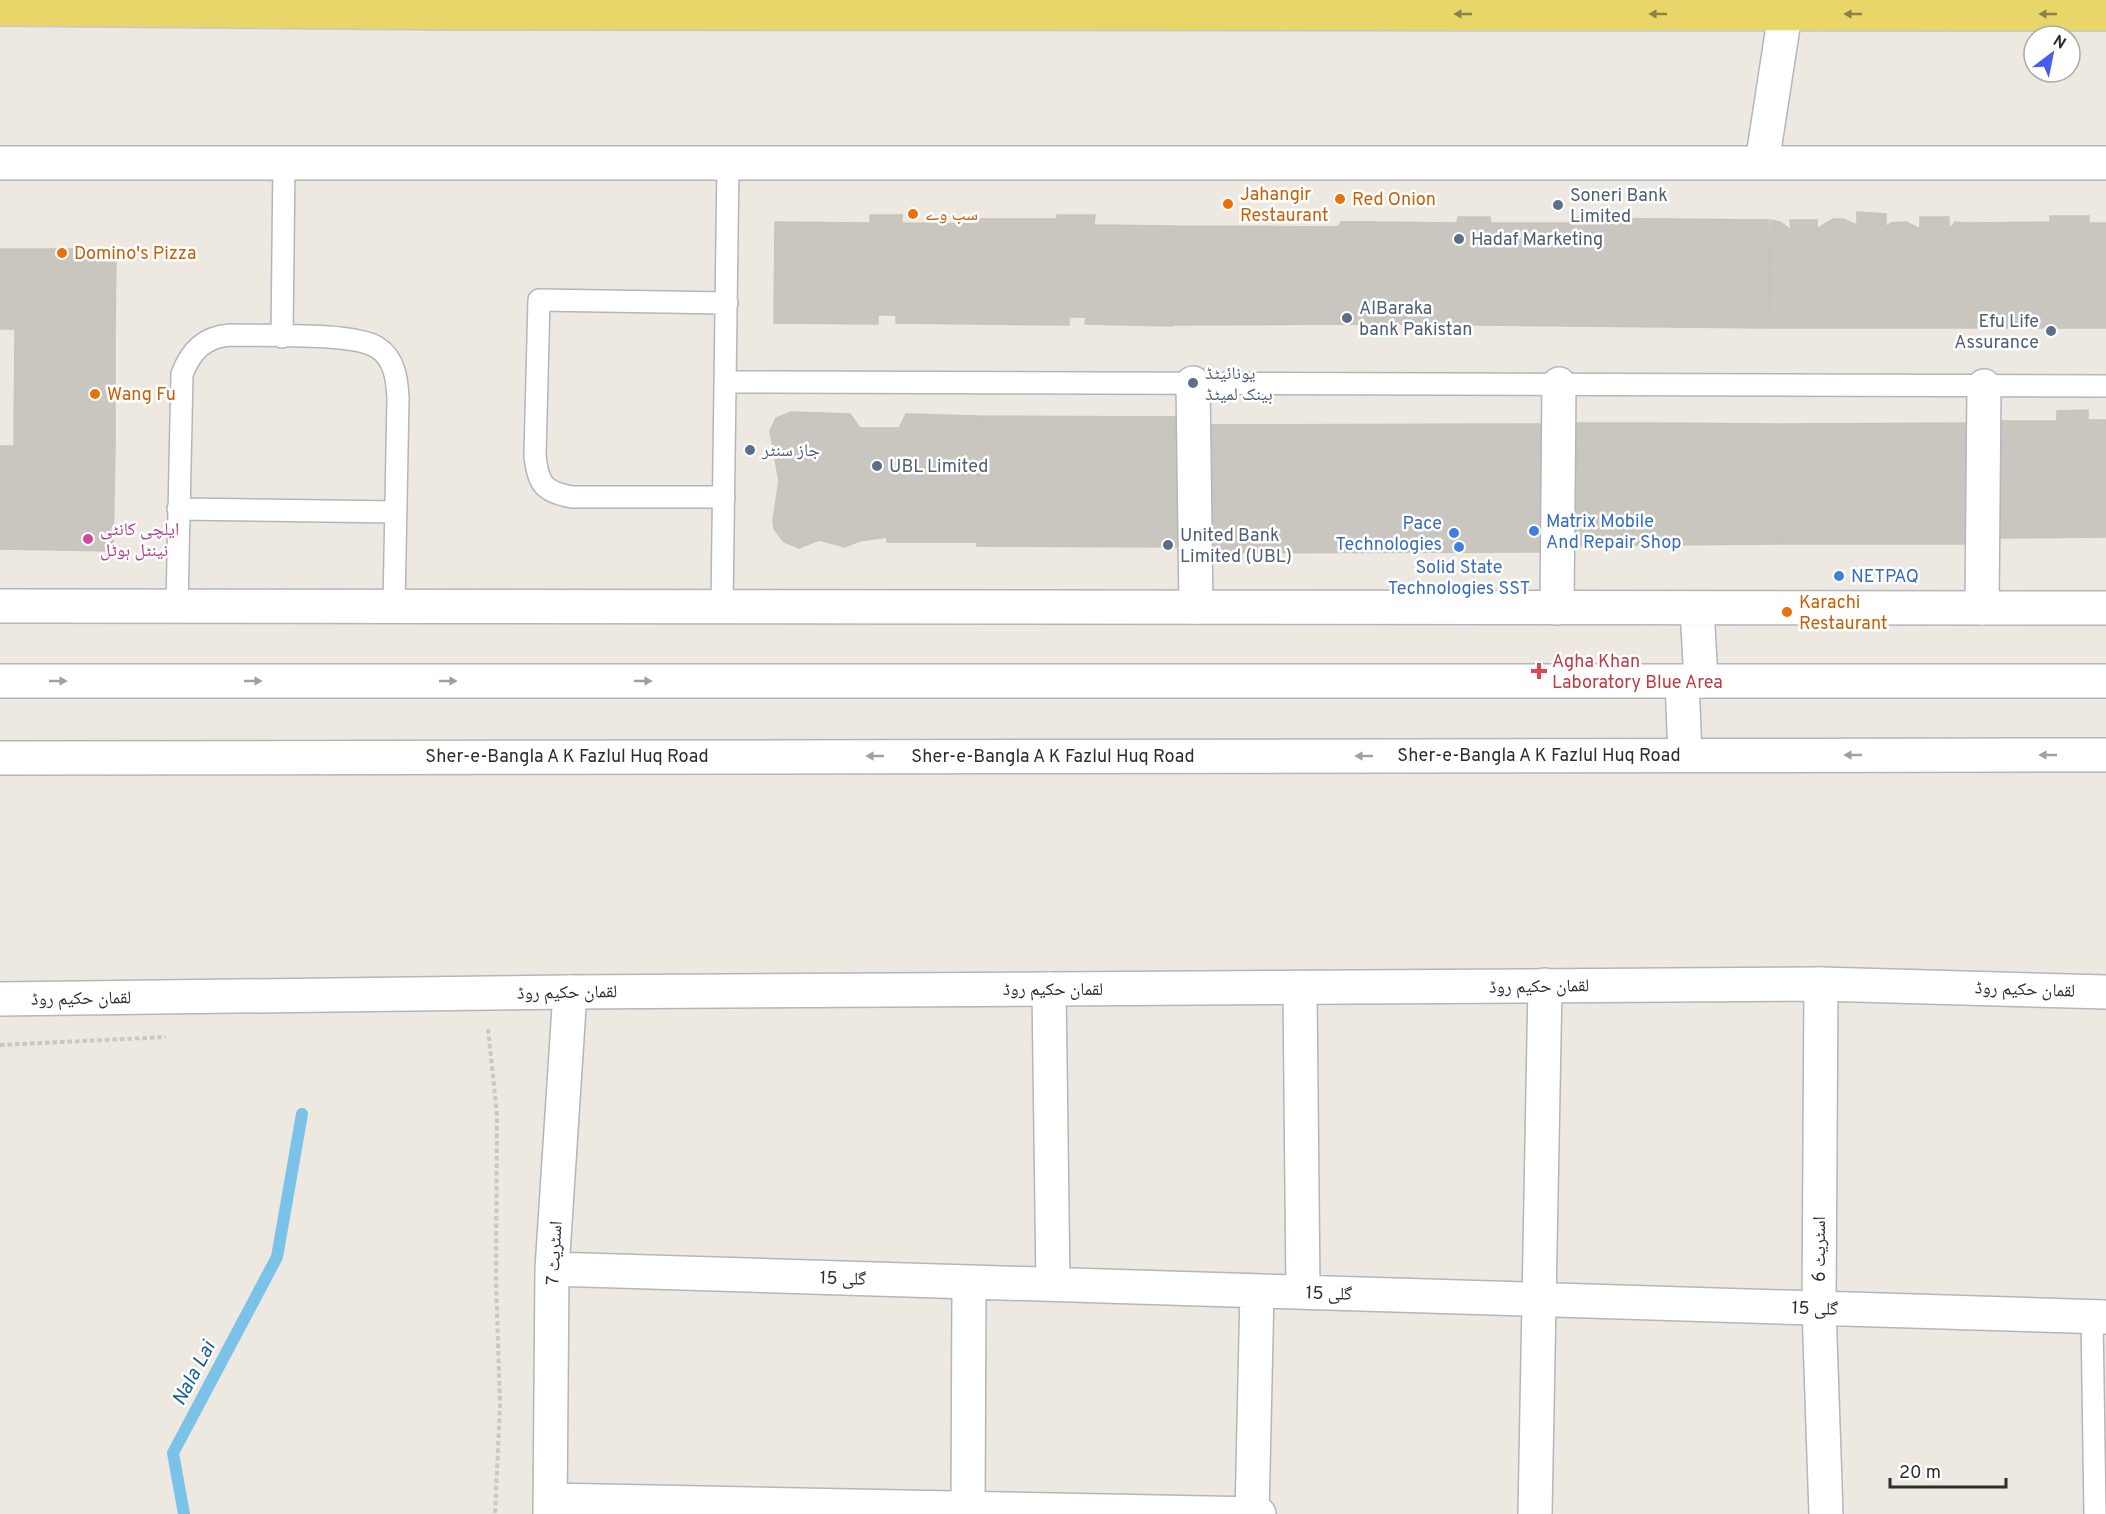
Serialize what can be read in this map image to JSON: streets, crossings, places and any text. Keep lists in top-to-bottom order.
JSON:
{
  "streets": {
    "street": [
      "Sher-e-Bangla A K Fazlul Huq Road",
      "لقمان حکیم روڈ",
      "اسٹریٹ 6",
      "اسٹریٹ 7",
      "گلی 15"
    ]
  },
  "crossings": [
    ["لقمان حکیم روڈ", "اسٹریٹ 6"],
    ["لقمان حکیم روڈ", "اسٹریٹ 7"],
    ["اسٹریٹ 6", "گلی 15"],
    ["اسٹریٹ 7", "گلی 15"]
  ],
  "water": ["Nala Lai"],
  "places": {
    "other": [
      "Red Onion",
      "Jahangir Restaurant",
      "Soneri Bank Limited",
      "سب وے",
      "Hadaf Marketing",
      "Domino's Pizza",
      "AlBaraka bank Pakistan",
      "Efu Life Assurance",
      "یونائیٹڈ بینک لمیٹڈ",
      "Wang Fu",
      "جاز سنٹر",
      "UBL Limited",
      "Matrix Mobile And Repair Shop",
      "Pace Technologies",
      "ایلچی کانٹی نینٹل ہوٹل",
      "United Bank Limited (UBL)",
      "Solid State Technologies SST",
      "NETPAQ",
      "Karachi Restaurant"
    ],
    "health": ["Agha Khan Laboratory Blue Area"]
  },
  "scale_bar": "20 m",
  "north": "top right"
}
